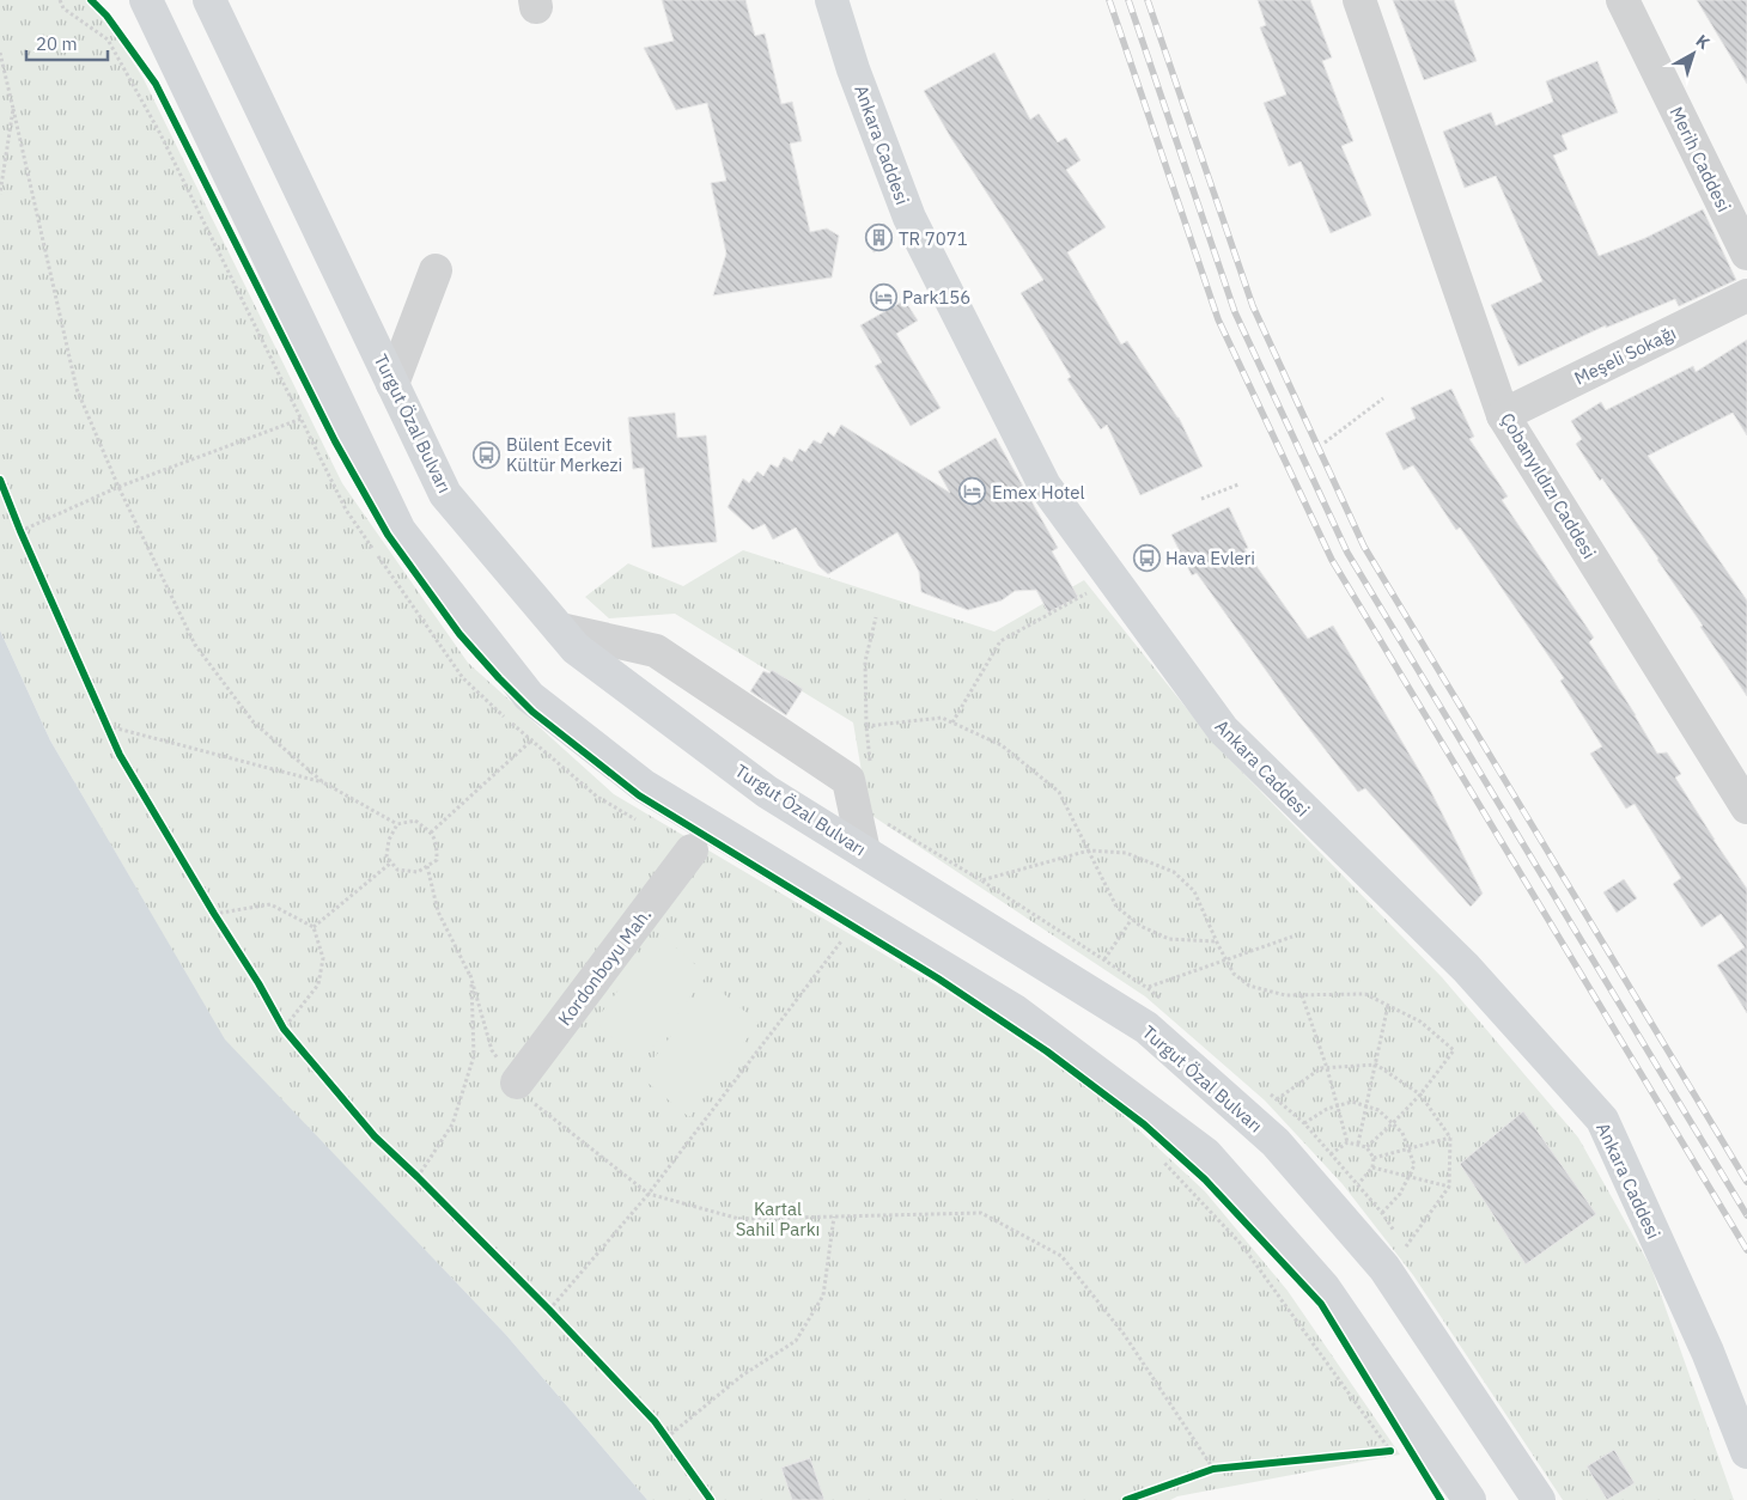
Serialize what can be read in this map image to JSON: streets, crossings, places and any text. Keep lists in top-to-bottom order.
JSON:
{
  "streets": {
    "main road": ["Ankara Caddesi", "Turgut Özal Bulvarı"],
    "street": [
      "Merih Caddesi",
      "Meşeli Sokağı",
      "Çobanyıldızı Caddesi",
      "Kordonboyu Mah."
    ]
  },
  "crossings": [
    ["Meşeli Sokağı", "Çobanyıldızı Caddesi"]
  ],
  "parks": ["Kartal Sahil Parkı"],
  "places": {
    "building": ["TR 7071"],
    "hotel": ["Park156", "Emex Hotel"],
    "bus stop": ["Bülent Ecevit Kültür Merkezi", "Hava Evleri"]
  },
  "scale_bar": "20 m",
  "north": "top right"
}
